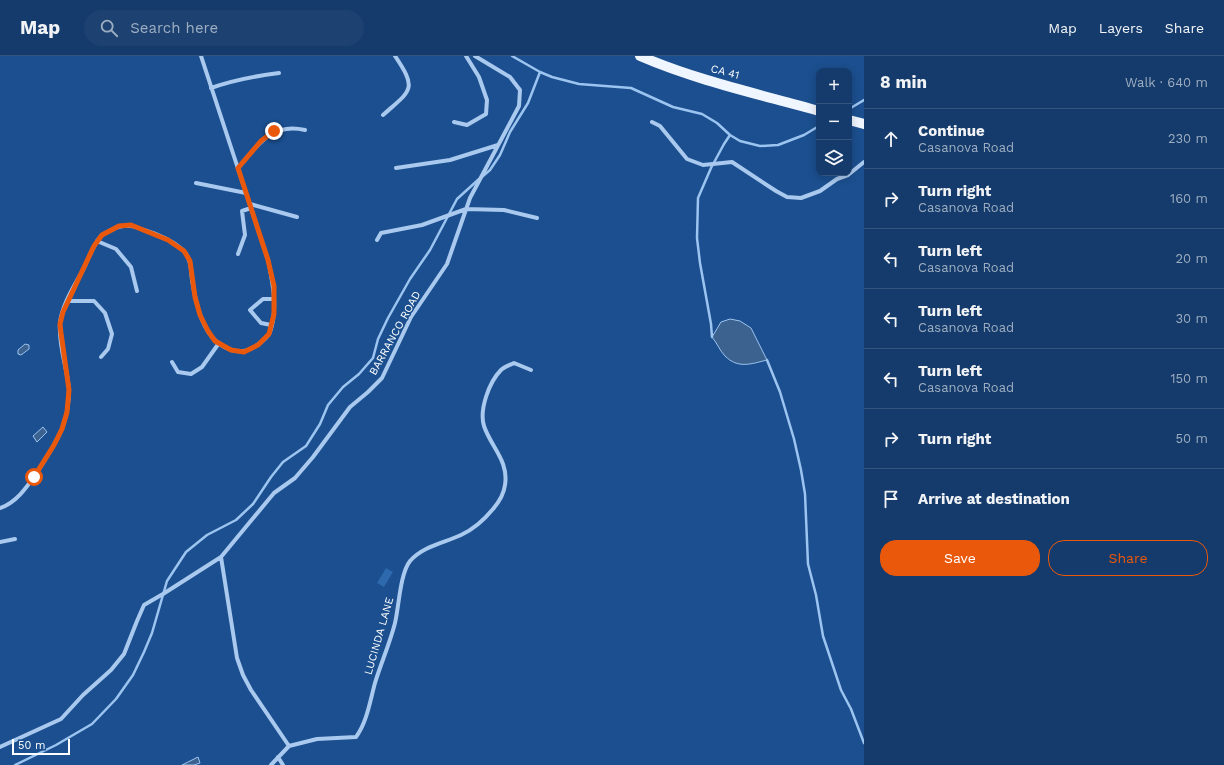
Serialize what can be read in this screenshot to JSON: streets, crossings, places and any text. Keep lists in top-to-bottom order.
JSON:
{
  "streets": {
    "main road": ["CA 41"],
    "street": ["BARRANCO ROAD", "LUCINDA LANE"]
  },
  "scale_bar": "50 m",
  "page": {
    "header": "Map",
    "search": "Search here",
    "nav": ["Map", "Layers", "Share"],
    "heading": ["8 min", "Walk · 640 m"],
    "map_buttons": ["+", "−"],
    "list": [
      ["Continue", "Casanova Road", "230 m"],
      ["Turn right", "Casanova Road", "160 m"],
      ["Turn left", "Casanova Road", "20 m"],
      ["Turn left", "Casanova Road", "30 m"],
      ["Turn left", "Casanova Road", "150 m"],
      ["Turn right", "50 m"],
      "Arrive at destination"
    ],
    "buttons": ["Save", "Share"],
    "scale": "50 m"
  }
}
